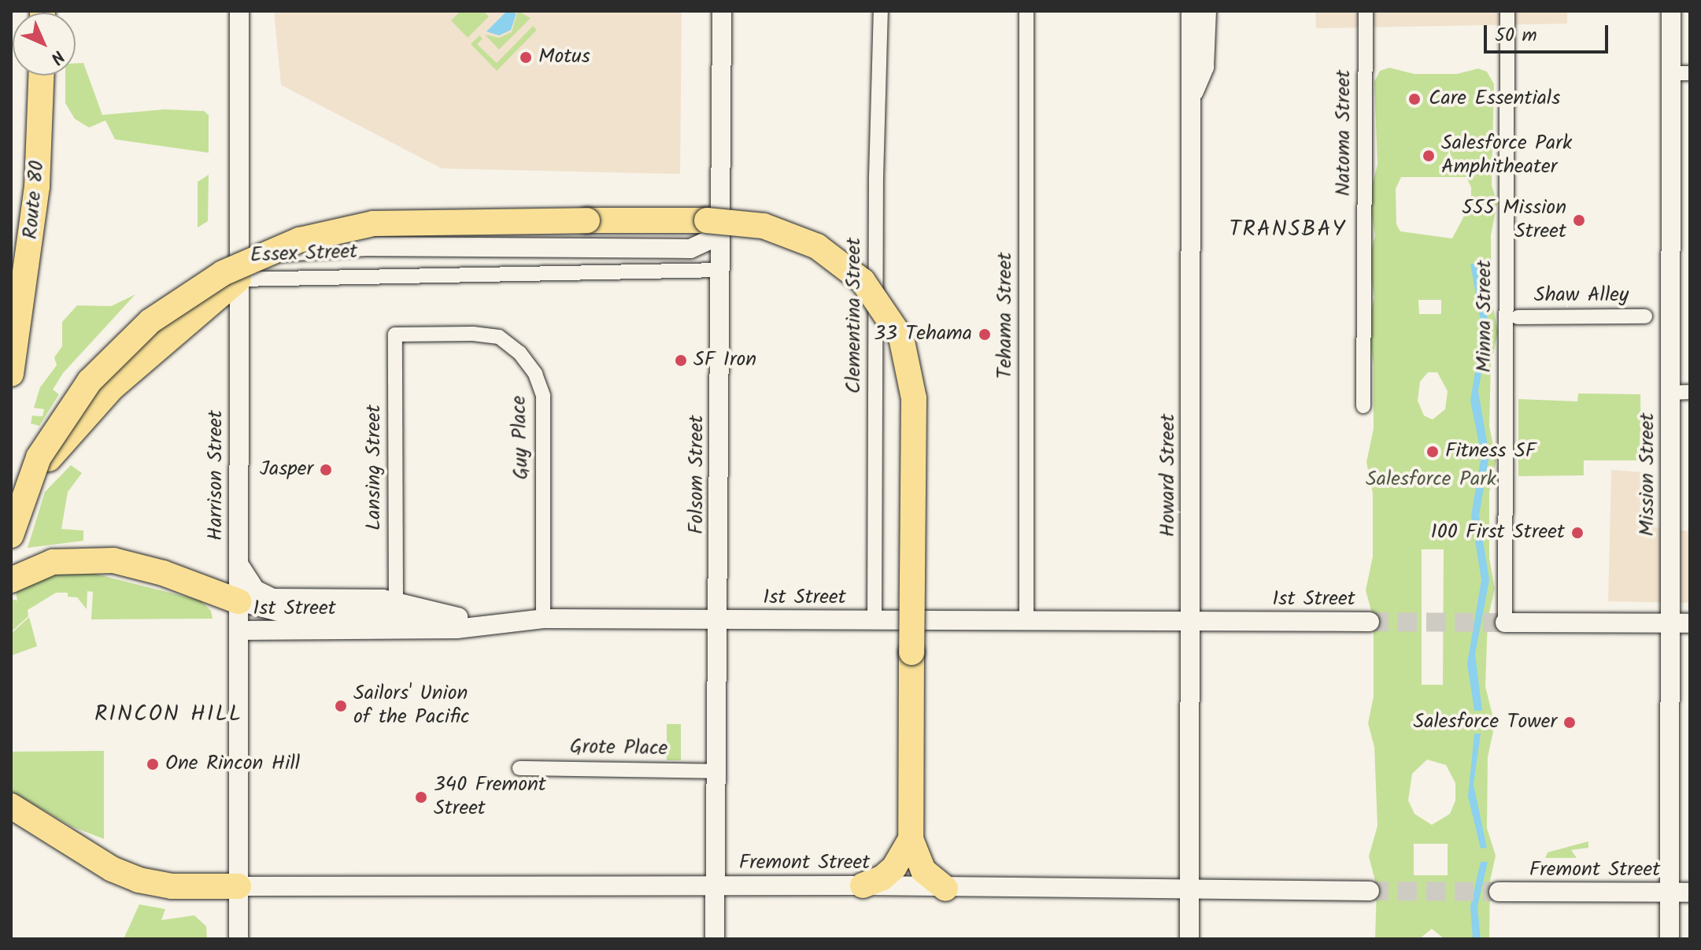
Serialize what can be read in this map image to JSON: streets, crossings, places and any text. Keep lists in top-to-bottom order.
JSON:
{
  "streets": {
    "highway": ["Route 80"],
    "main road": [
      "Essex Street",
      "Folsom Street",
      "Mission Street",
      "Harrison Street",
      "Howard Street",
      "1st Street",
      "Fremont Street"
    ],
    "street": [
      "Natoma Street",
      "Shaw Alley",
      "Clementina Street",
      "Tehama Street",
      "Minna Street",
      "Guy Place",
      "Lansing Street",
      "Grote Place"
    ]
  },
  "crossings": [
    ["Essex Street", "Folsom Street"],
    ["Essex Street", "Harrison Street"],
    ["Clementina Street", "1st Street"],
    ["Tehama Street", "1st Street"],
    ["Guy Place", "Lansing Street"],
    ["Guy Place", "1st Street"],
    ["Folsom Street", "1st Street"],
    ["Folsom Street", "Grote Place"],
    ["Folsom Street", "Fremont Street"],
    ["Mission Street", "Fremont Street"],
    ["Harrison Street", "1st Street"],
    ["Harrison Street", "Fremont Street"],
    ["Howard Street", "1st Street"],
    ["Howard Street", "Fremont Street"]
  ],
  "districts": ["TRANSBAY", "RINCON HILL"],
  "parks": ["Salesforce Park"],
  "places": [
    "Motus",
    "Care Essentials",
    "Salesforce Park Amphitheater",
    "555 Mission Street",
    "33 Tehama",
    "SF Iron",
    "Fitness SF",
    "Jasper",
    "100 First Street",
    "Sailors' Union of the Pacific",
    "Salesforce Tower",
    "One Rincon Hill",
    "340 Fremont Street"
  ],
  "scale_bar": "50 m",
  "north": "bottom right"
}
